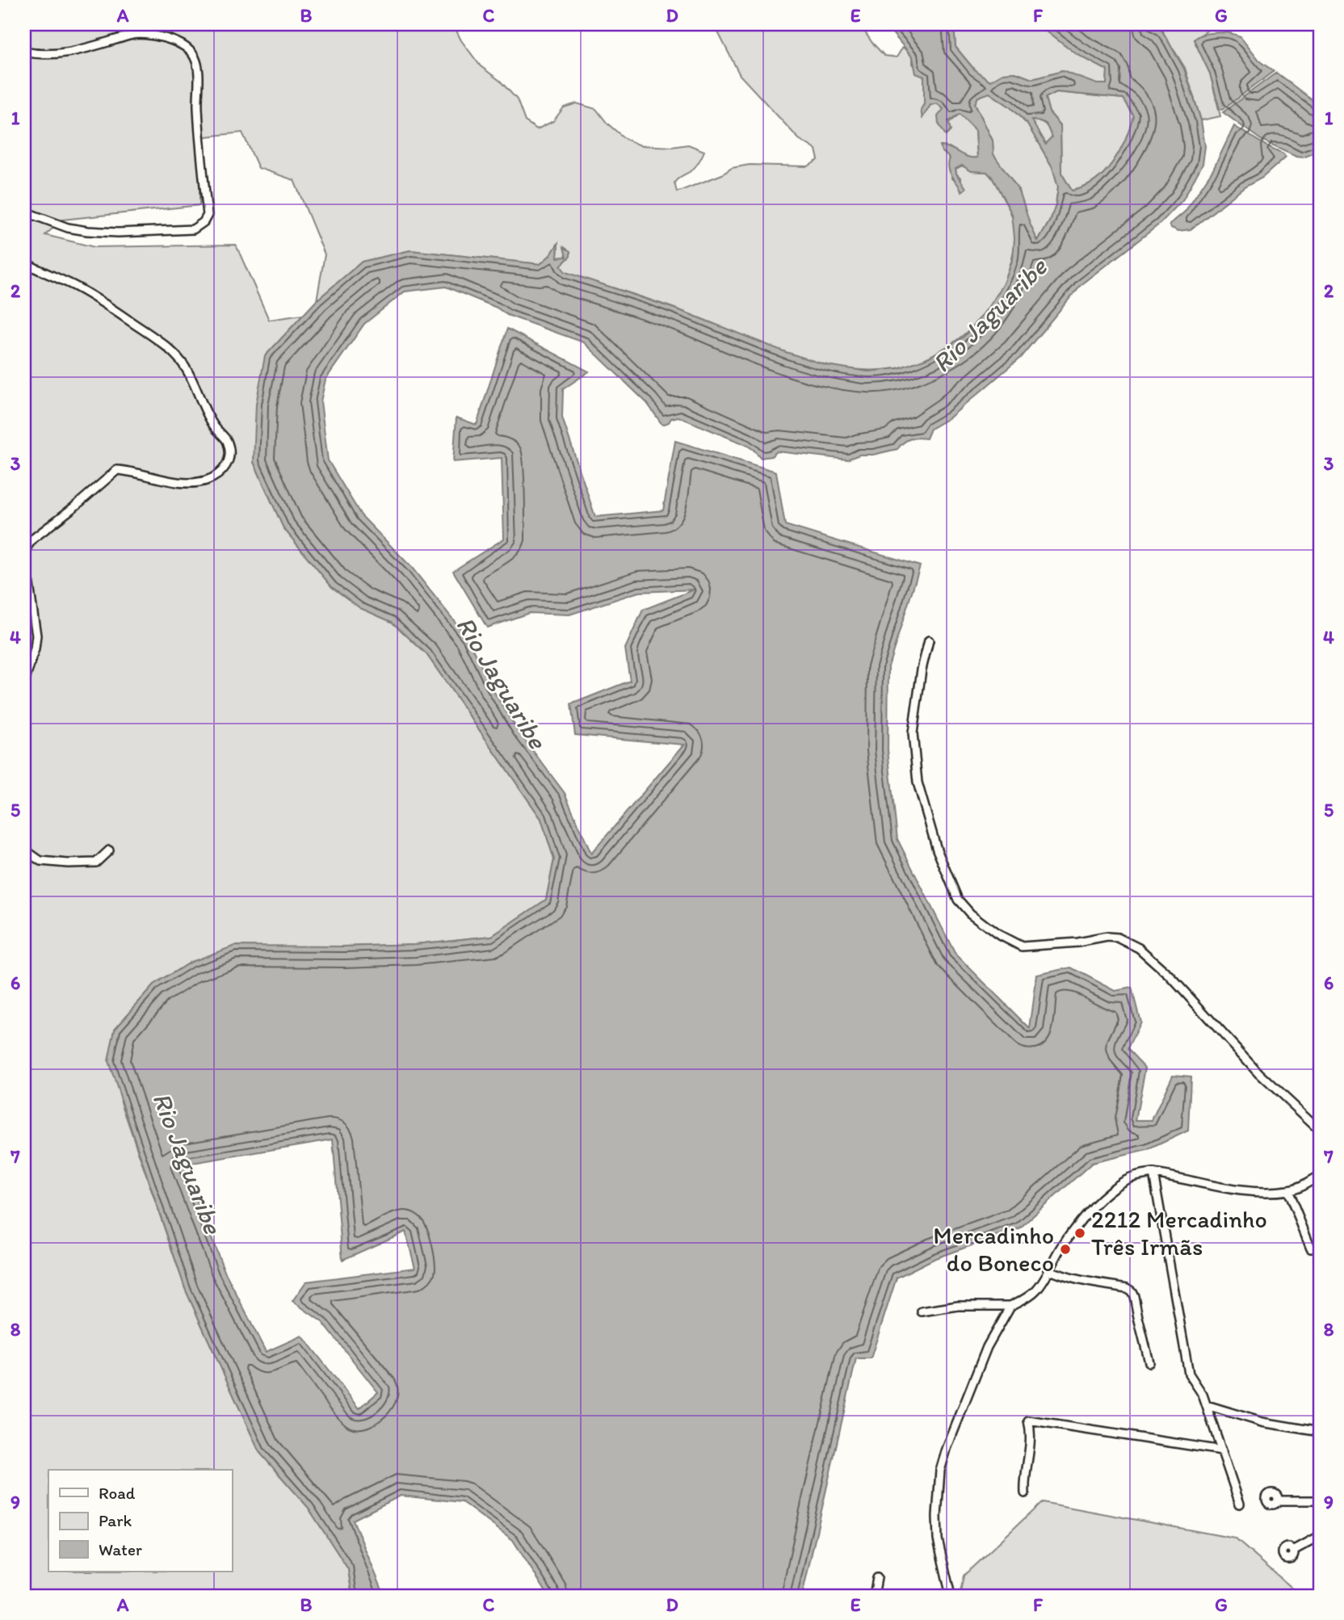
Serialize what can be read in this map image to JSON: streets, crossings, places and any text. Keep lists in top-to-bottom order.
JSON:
{
  "water": ["Rio Jaguaribe"],
  "places": ["2212 Mercadinho Três Irmãs", "Mercadinho do Boneco"],
  "legend": ["Road", "Park", "Water"],
  "grid": {
    "columns": [
      "A",
      "B",
      "C",
      "D",
      "E",
      "F",
      "G"
    ],
    "rows": [
      "1",
      "2",
      "3",
      "4",
      "5",
      "6",
      "7",
      "8",
      "9"
    ]
  }
}
